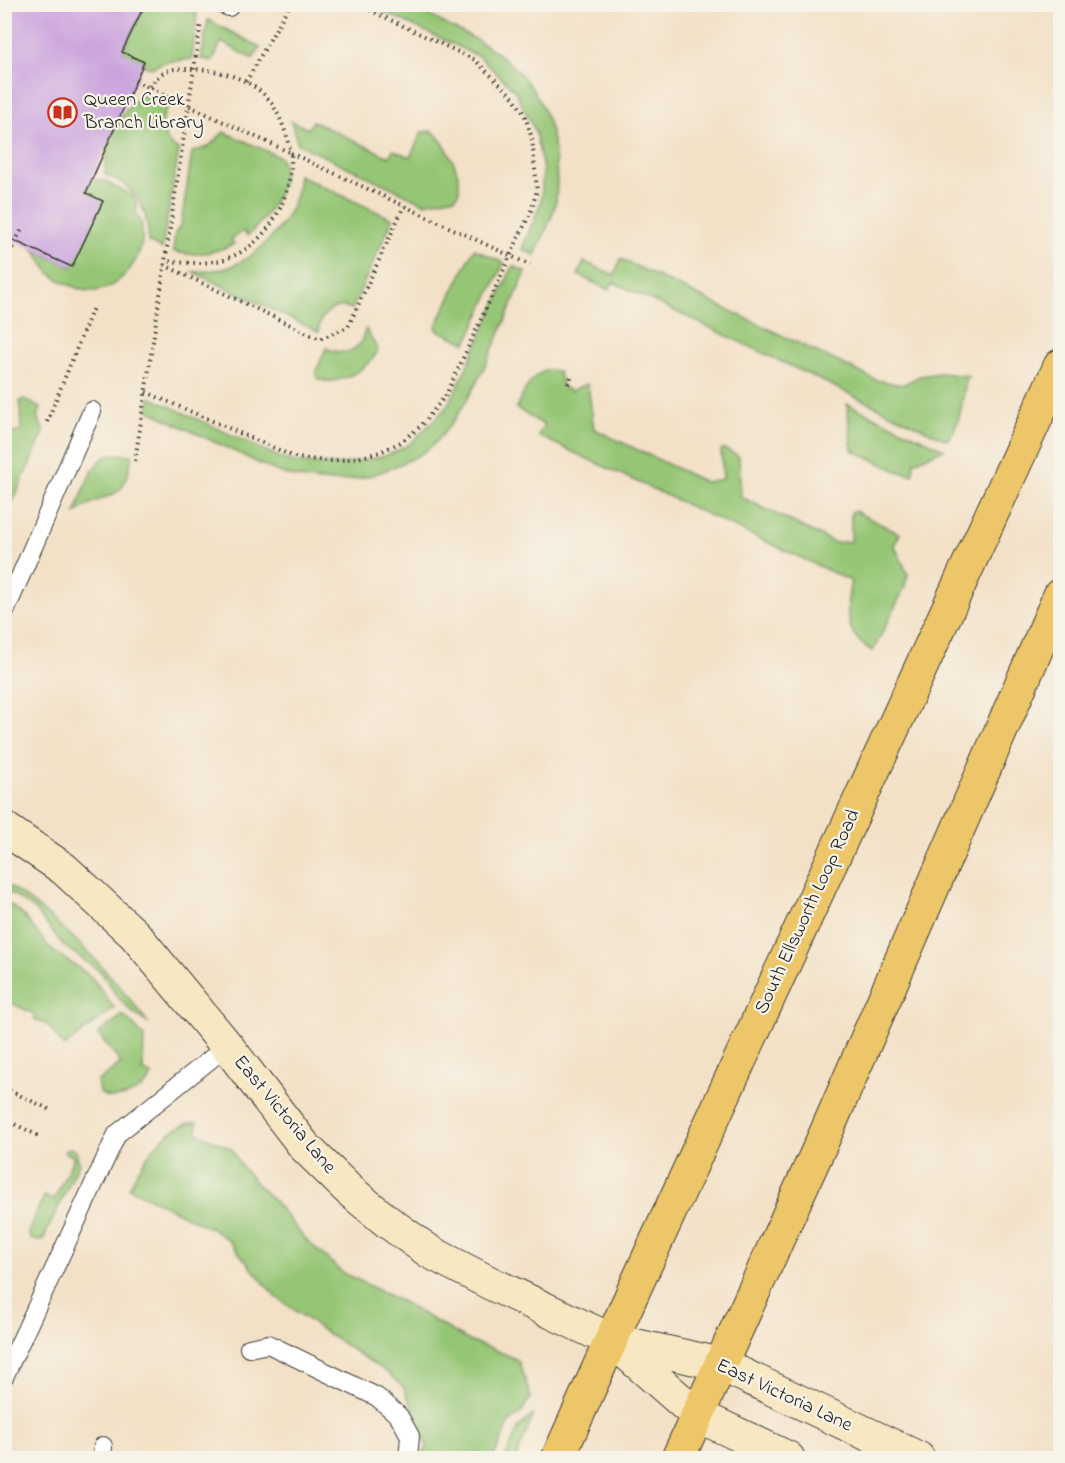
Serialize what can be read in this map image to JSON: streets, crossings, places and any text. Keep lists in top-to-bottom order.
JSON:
{
  "streets": {
    "main road": ["South Ellsworth Loop Road"],
    "street": ["East Victoria Lane"]
  },
  "crossings": [
    ["South Ellsworth Loop Road", "East Victoria Lane"]
  ],
  "places": {
    "library": ["Queen Creek Branch Library"]
  }
}
